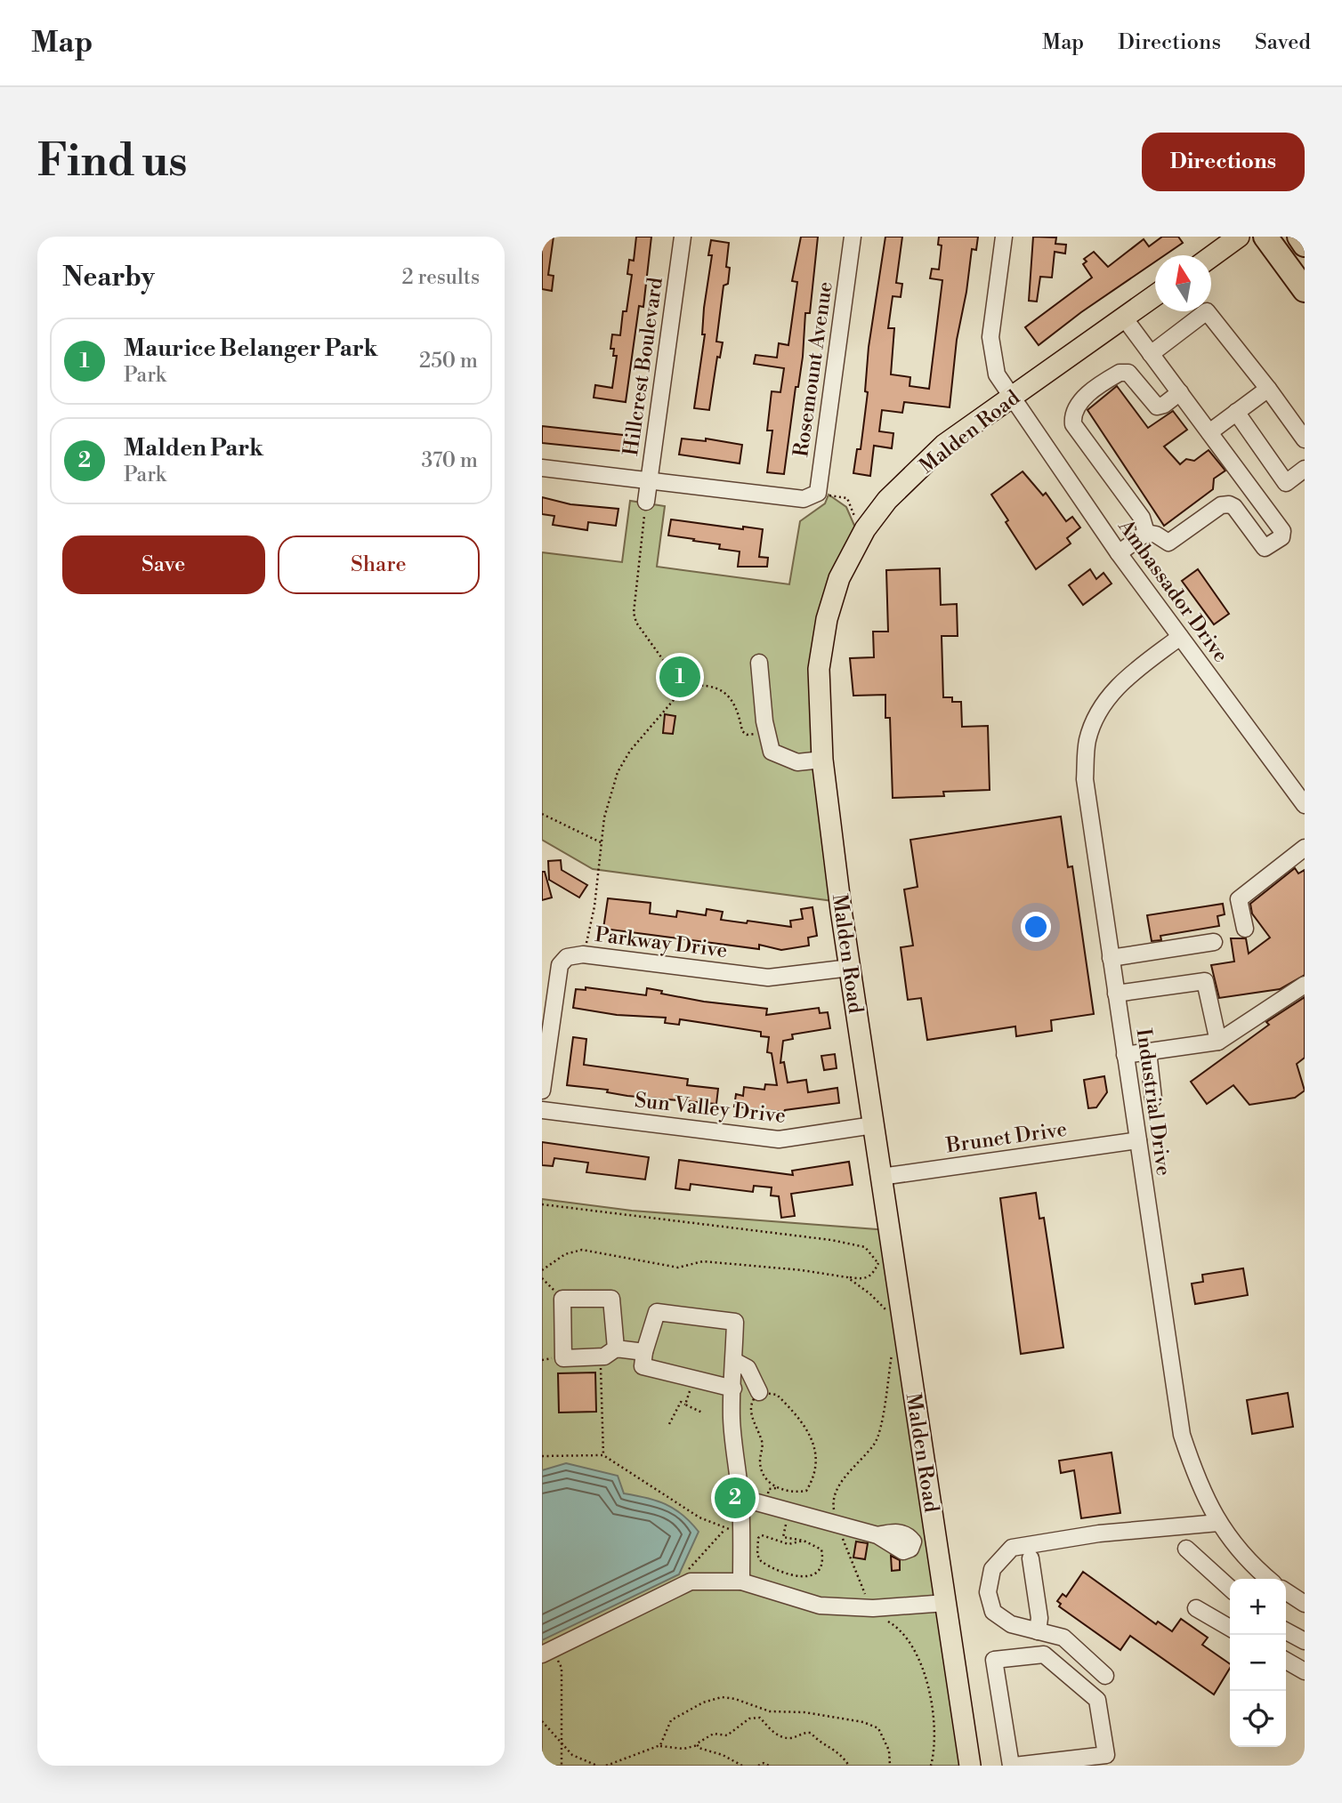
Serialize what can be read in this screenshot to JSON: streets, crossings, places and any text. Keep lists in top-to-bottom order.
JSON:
{
  "streets": {
    "main road": ["Malden Road"],
    "street": [
      "Hillcrest Boulevard",
      "Rosemount Avenue",
      "Ambassador Drive",
      "Parkway Drive",
      "Industrial Drive",
      "Sun Valley Drive",
      "Brunet Drive"
    ]
  },
  "crossings": [
    ["Malden Road", "Ambassador Drive"],
    ["Malden Road", "Parkway Drive"],
    ["Malden Road", "Sun Valley Drive"],
    ["Malden Road", "Brunet Drive"],
    ["Ambassador Drive", "Industrial Drive"],
    ["Industrial Drive", "Brunet Drive"]
  ],
  "north": "top",
  "page": {
    "header": "Map",
    "nav": ["Map", "Directions", "Saved"],
    "buttons": [
      "Directions",
      ["Save", "Share"]
    ],
    "title": "Find us",
    "heading": ["Nearby", "2 results"],
    "list": [
      {
        "mark": "1",
        "name": "Maurice Belanger Park",
        "note": "Park",
        "value": "250 m"
      },
      {
        "mark": "2",
        "name": "Malden Park",
        "note": "Park",
        "value": "370 m"
      }
    ],
    "pins": ["1", "2"],
    "map_buttons": ["+", "−"]
  }
}
